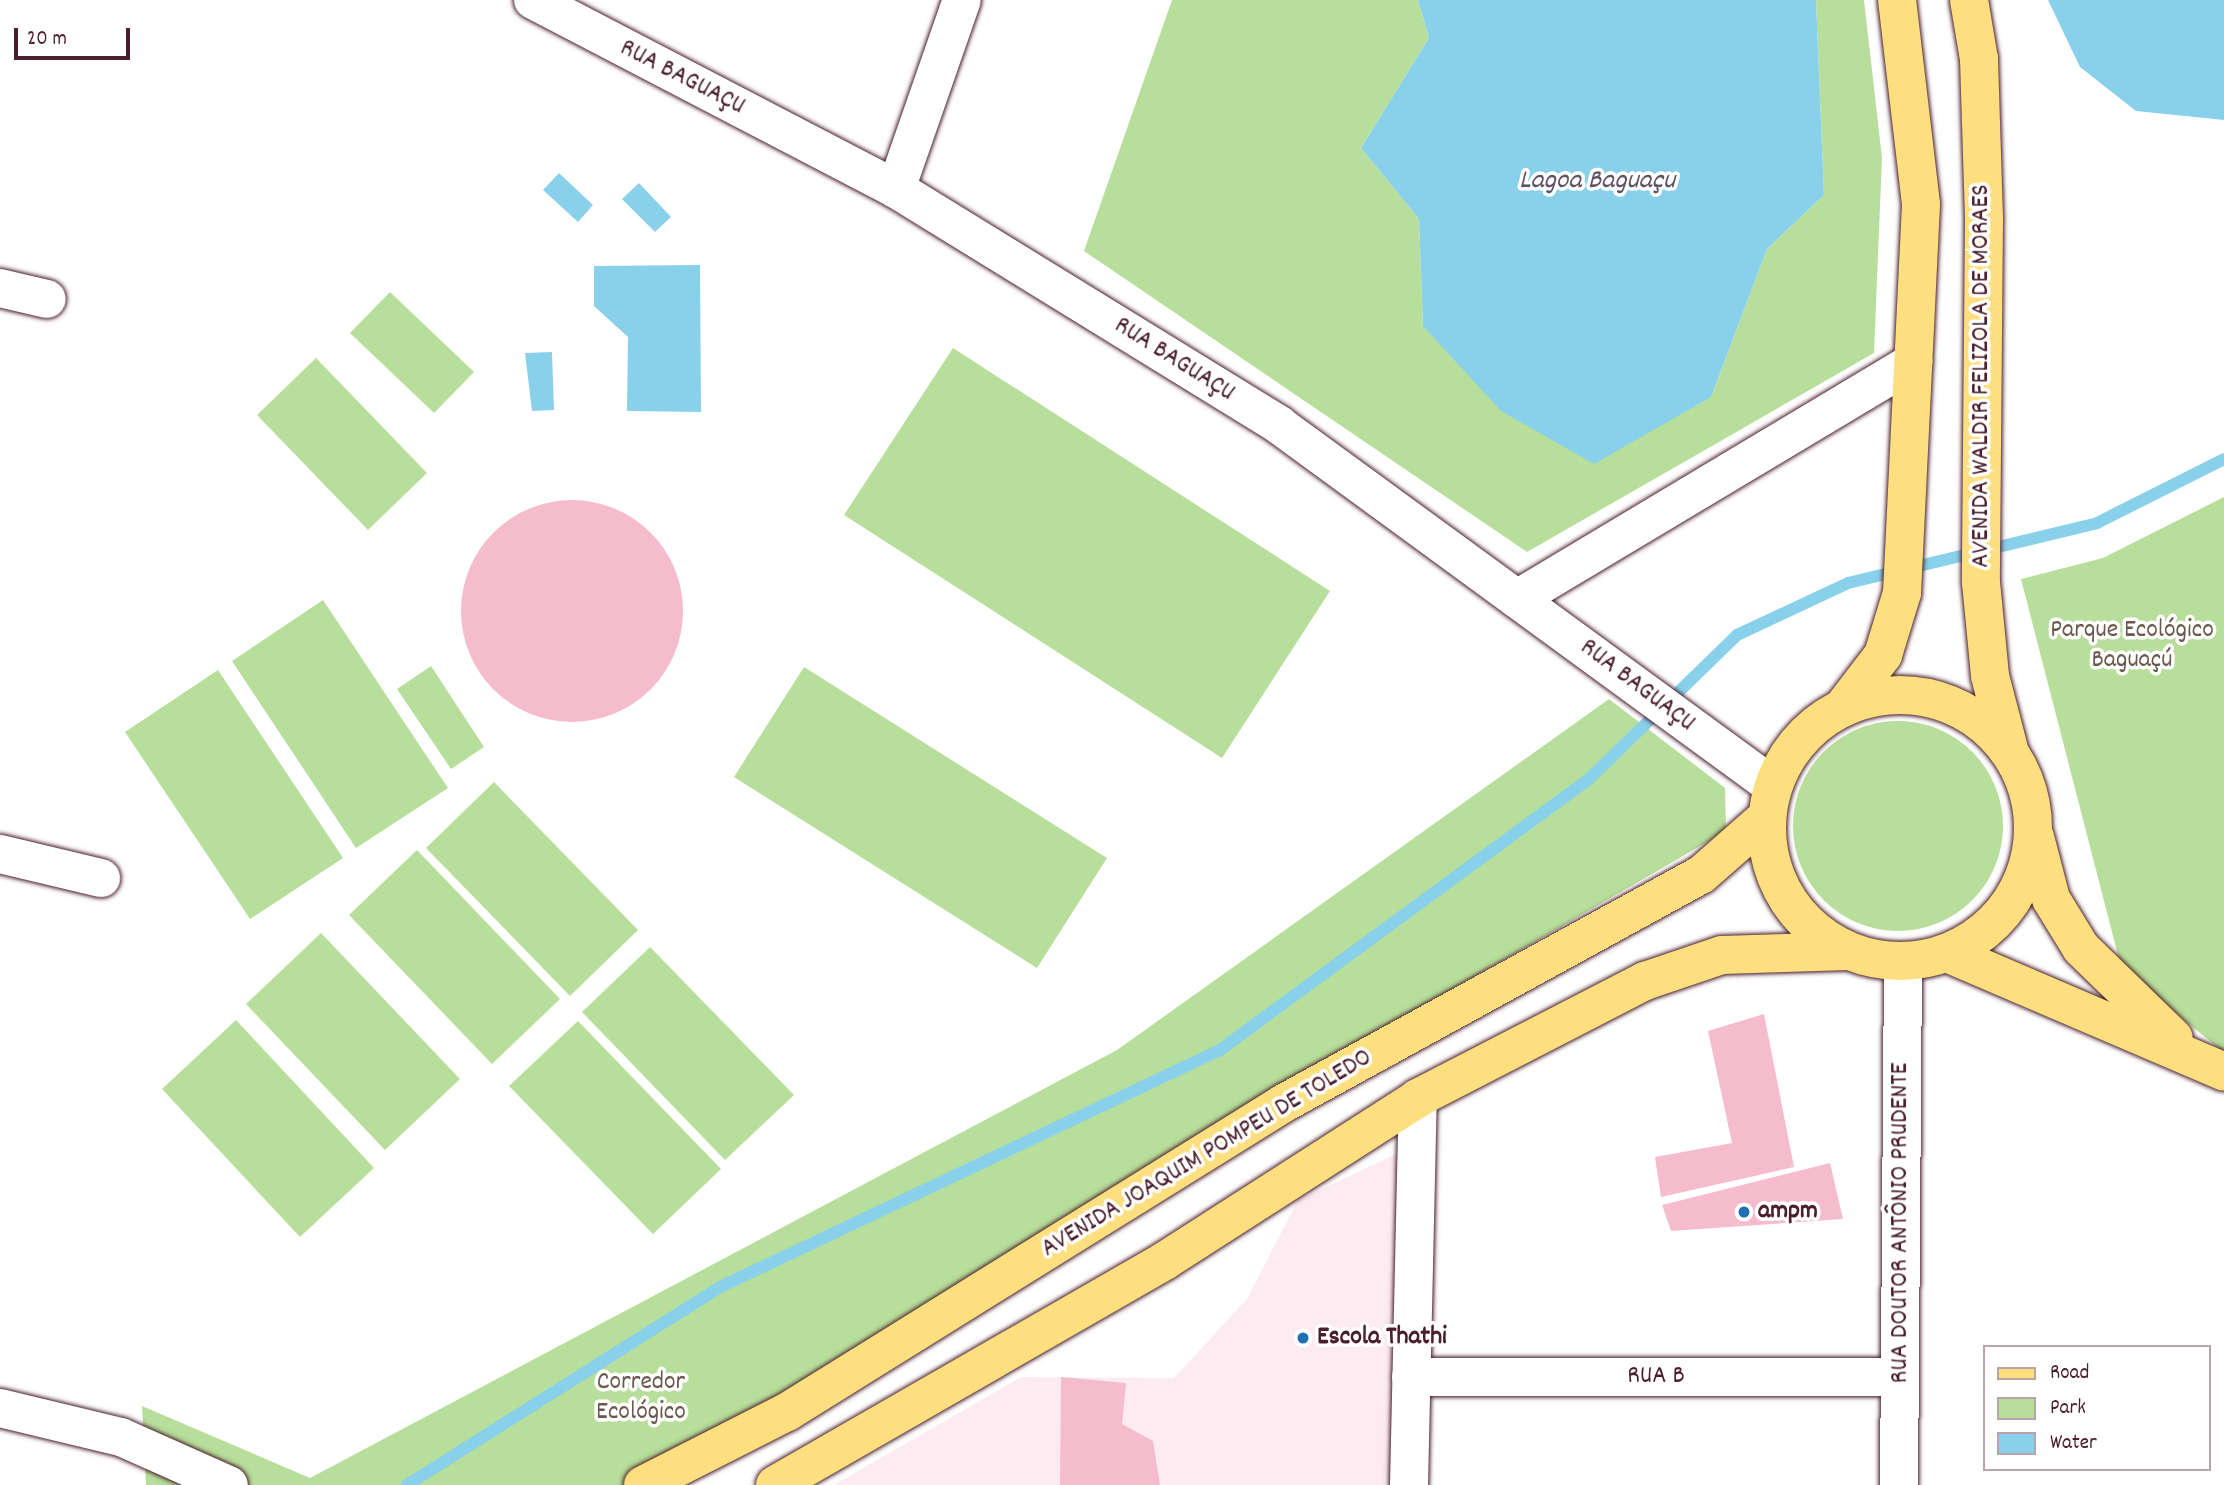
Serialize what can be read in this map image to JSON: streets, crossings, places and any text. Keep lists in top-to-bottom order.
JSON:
{
  "streets": {
    "main road": ["AVENIDA WALDIR FELIZOLA DE MORAES", "AVENIDA JOAQUIM POMPEU DE TOLEDO"],
    "street": ["RUA BAGUAÇU", "RUA DOUTOR ANTÔNIO PRUDENTE", "RUA B"]
  },
  "crossings": [
    ["RUA BAGUAÇU", "AVENIDA JOAQUIM POMPEU DE TOLEDO"],
    ["RUA DOUTOR ANTÔNIO PRUDENTE", "RUA B"]
  ],
  "water": ["Lagoa Baguaçu"],
  "parks": ["Parque Ecológico Baguaçú", "Corredor Ecológico"],
  "places": ["ampm", "Escola Thathi"],
  "legend": ["Road", "Park", "Water"],
  "scale_bar": "20 m"
}
